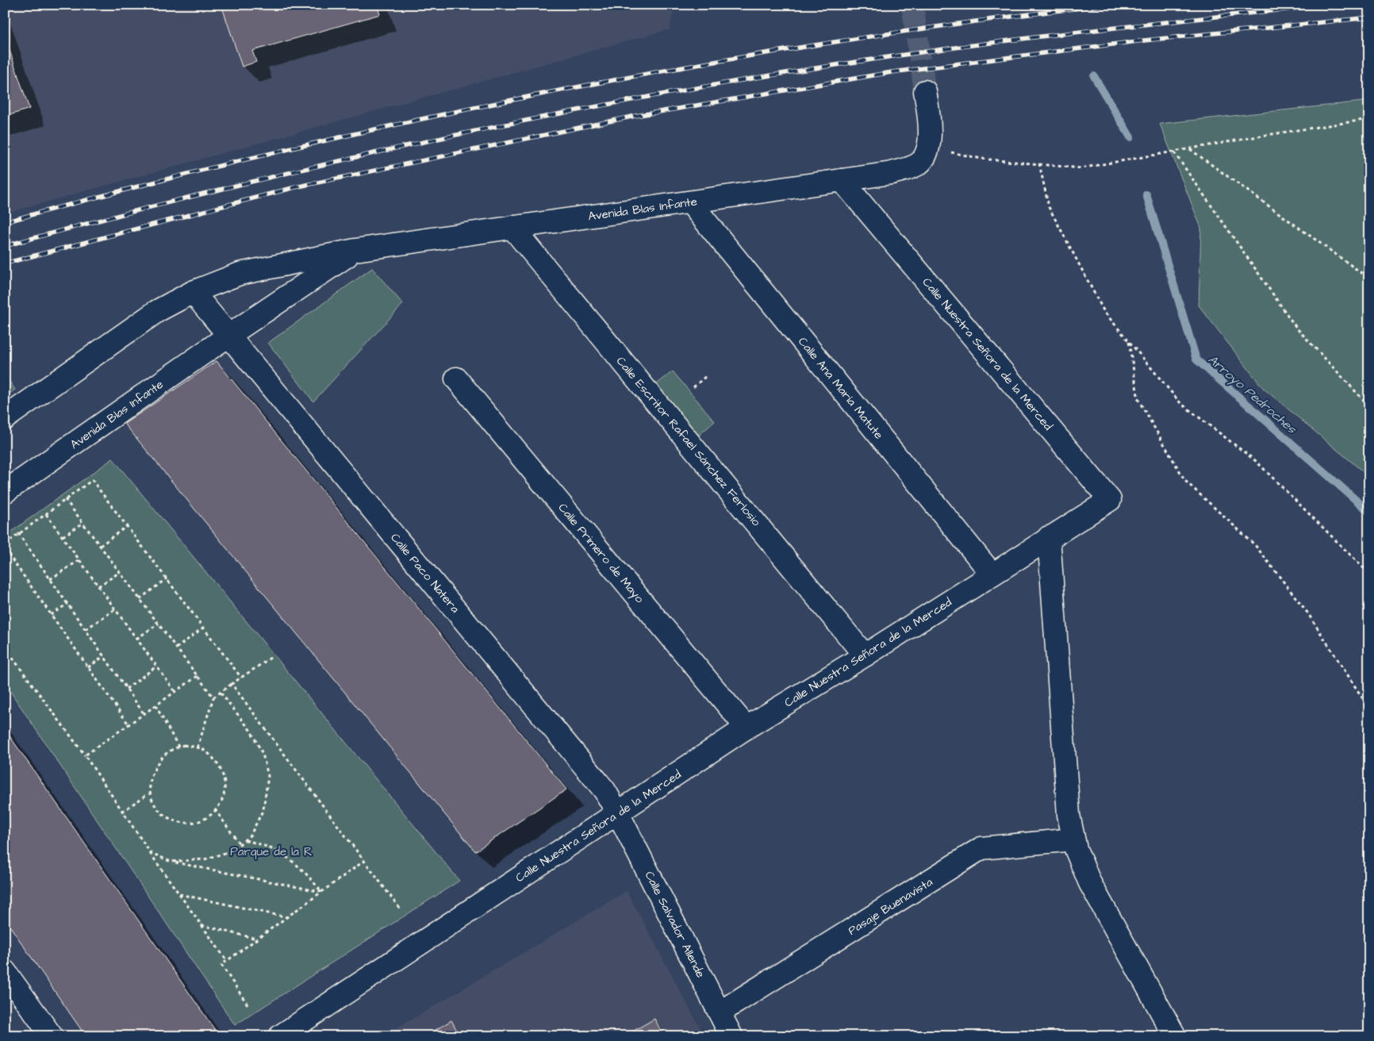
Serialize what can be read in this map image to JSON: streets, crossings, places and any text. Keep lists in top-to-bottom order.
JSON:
{
  "streets": {
    "street": [
      "Avenida Blas Infante",
      "Calle Nuestra Señora de la Merced",
      "Calle Ana María Matute",
      "Calle Escritor Rafael Sánchez Ferlosio",
      "Calle Primero de Mayo",
      "Calle Paco Natera",
      "Pasaje Buenavista",
      "Calle Salvador Allende"
    ]
  },
  "crossings": [
    ["Avenida Blas Infante", "Calle Nuestra Señora de la Merced"],
    ["Avenida Blas Infante", "Calle Ana María Matute"],
    ["Avenida Blas Infante", "Calle Escritor Rafael Sánchez Ferlosio"],
    ["Avenida Blas Infante", "Calle Paco Natera"],
    ["Calle Nuestra Señora de la Merced", "Calle Ana María Matute"],
    ["Calle Nuestra Señora de la Merced", "Calle Escritor Rafael Sánchez Ferlosio"],
    ["Calle Nuestra Señora de la Merced", "Calle Primero de Mayo"],
    ["Calle Nuestra Señora de la Merced", "Calle Paco Natera"],
    ["Calle Nuestra Señora de la Merced", "Calle Salvador Allende"],
    ["Calle Paco Natera", "Calle Salvador Allende"],
    ["Pasaje Buenavista", "Calle Salvador Allende"]
  ],
  "water": ["Arroyo Pedroches"],
  "parks": ["Parque de la R"]
}
